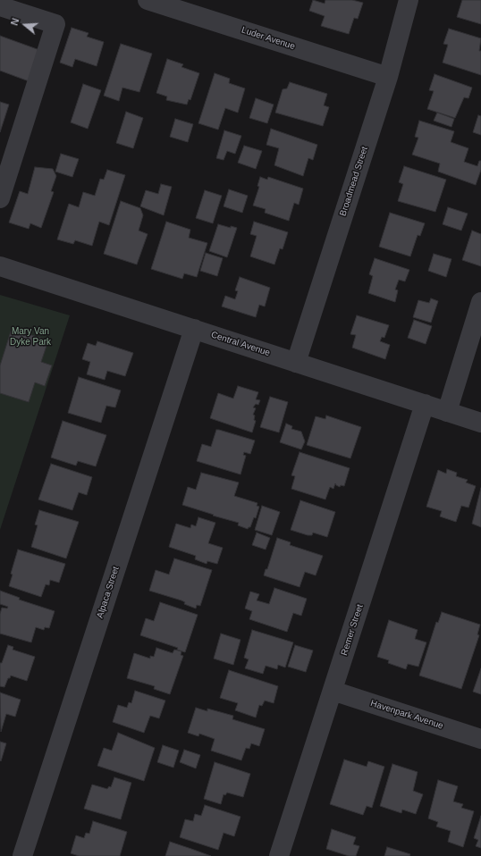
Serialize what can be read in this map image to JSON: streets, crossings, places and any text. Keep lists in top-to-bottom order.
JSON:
{
  "streets": {
    "street": [
      "Luder Avenue",
      "Broadmead Street",
      "Central Avenue",
      "Alpaca Street",
      "Remer Street",
      "Havenpark Avenue"
    ]
  },
  "crossings": [
    ["Luder Avenue", "Broadmead Street"],
    ["Broadmead Street", "Central Avenue"],
    ["Central Avenue", "Alpaca Street"],
    ["Central Avenue", "Remer Street"],
    ["Remer Street", "Havenpark Avenue"]
  ],
  "parks": ["Mary Van Dyke Park"],
  "north": "left"
}
